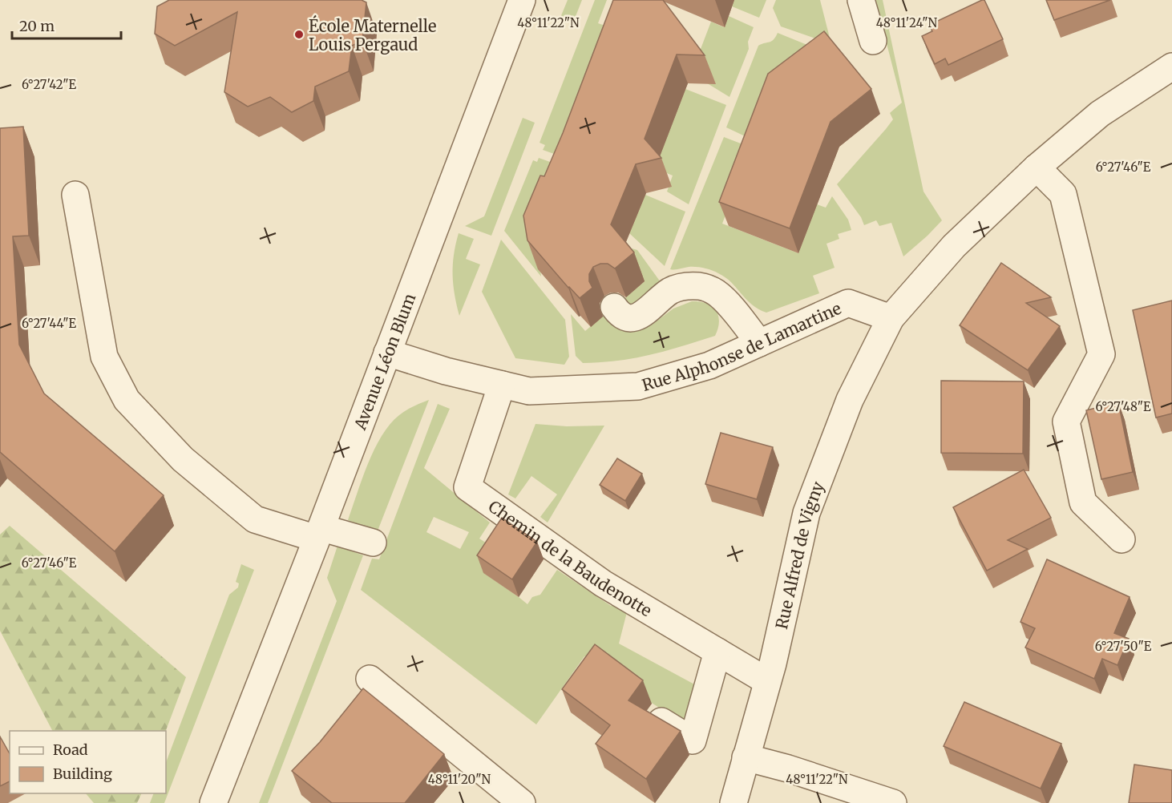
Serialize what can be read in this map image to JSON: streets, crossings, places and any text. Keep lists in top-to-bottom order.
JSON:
{
  "streets": {
    "street": [
      "Rue Alphonse de Lamartine",
      "Avenue Léon Blum",
      "Rue Alfred de Vigny",
      "Chemin de la Baudenotte"
    ]
  },
  "crossings": [
    ["Rue Alphonse de Lamartine", "Avenue Léon Blum"],
    ["Rue Alphonse de Lamartine", "Rue Alfred de Vigny"],
    ["Rue Alphonse de Lamartine", "Chemin de la Baudenotte"],
    ["Rue Alfred de Vigny", "Chemin de la Baudenotte"]
  ],
  "places": ["École Maternelle Louis Pergaud"],
  "legend": ["Road", "Building"],
  "scale_bar": "20 m",
  "coordinates": [
    "48°11'22\"N",
    "48°11'24\"N",
    "6°27'42\"E",
    "6°27'46\"E",
    "6°27'44\"E",
    "6°27'48\"E",
    "6°27'50\"E",
    "48°11'20\"N"
  ]
}
